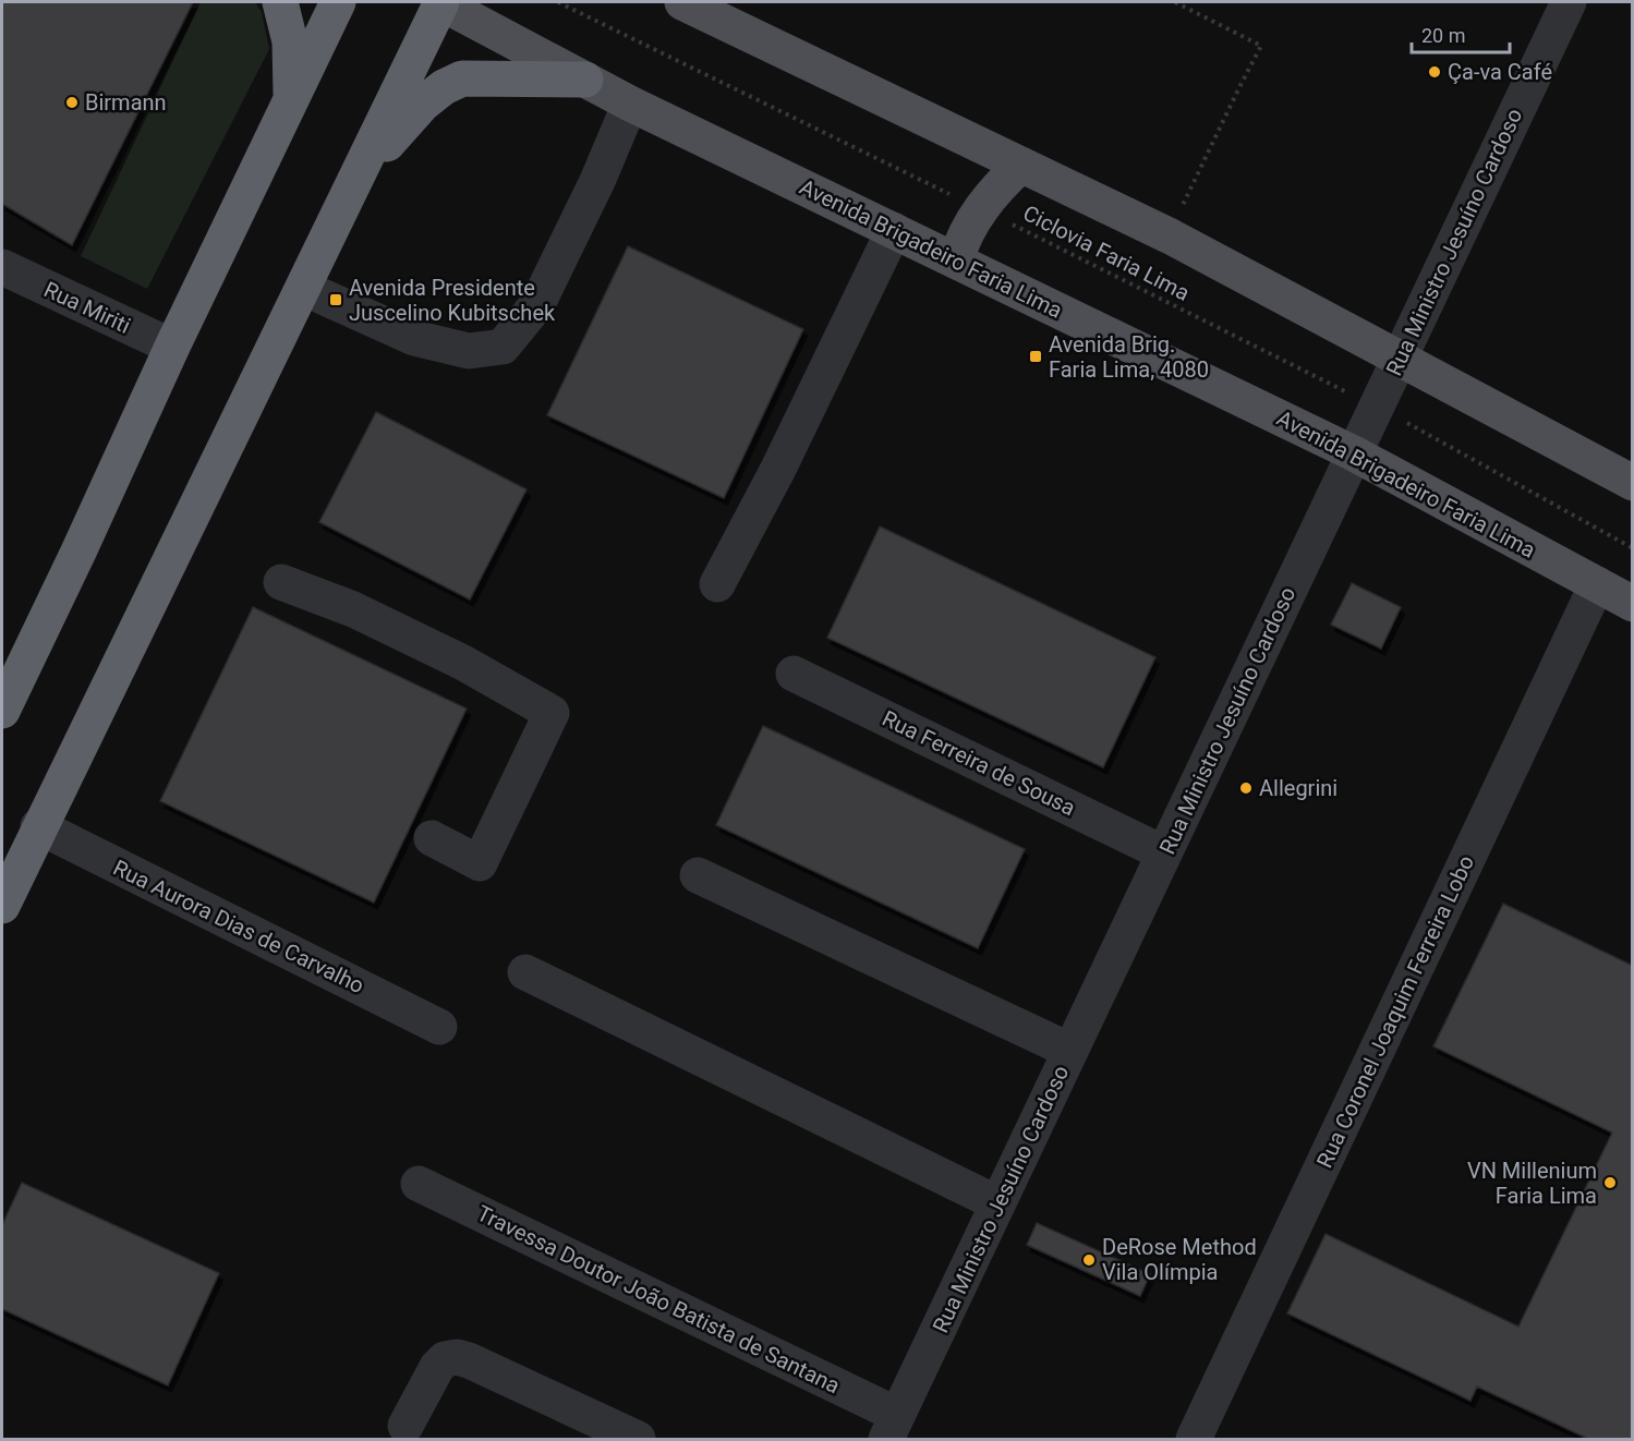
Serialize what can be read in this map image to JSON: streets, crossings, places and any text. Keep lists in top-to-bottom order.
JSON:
{
  "streets": {
    "main road": ["Avenida Brigadeiro Faria Lima"],
    "street": [
      "Rua Ministro Jesuíno Cardoso",
      "Rua Miriti",
      "Rua Ferreira de Sousa",
      "Rua Aurora Dias de Carvalho",
      "Rua Coronel Joaquim Ferreira Lobo",
      "Travessa Doutor João Batista de Santana"
    ],
    "path": ["Ciclovia Faria Lima"]
  },
  "crossings": [
    ["Rua Ministro Jesuíno Cardoso", "Avenida Brigadeiro Faria Lima"],
    ["Rua Ministro Jesuíno Cardoso", "Ciclovia Faria Lima"],
    ["Rua Ministro Jesuíno Cardoso", "Rua Ferreira de Sousa"],
    ["Rua Ministro Jesuíno Cardoso", "Travessa Doutor João Batista de Santana"],
    ["Avenida Brigadeiro Faria Lima", "Rua Coronel Joaquim Ferreira Lobo"]
  ],
  "places": {
    "other": [
      "Ça-va Café",
      "Birmann",
      "Allegrini",
      "VN Millenium Faria Lima",
      "DeRose Method Vila Olímpia"
    ],
    "transit": ["Avenida Presidente Juscelino Kubitschek", "Avenida Brig. Faria Lima, 4080"]
  },
  "scale_bar": "20 m"
}
